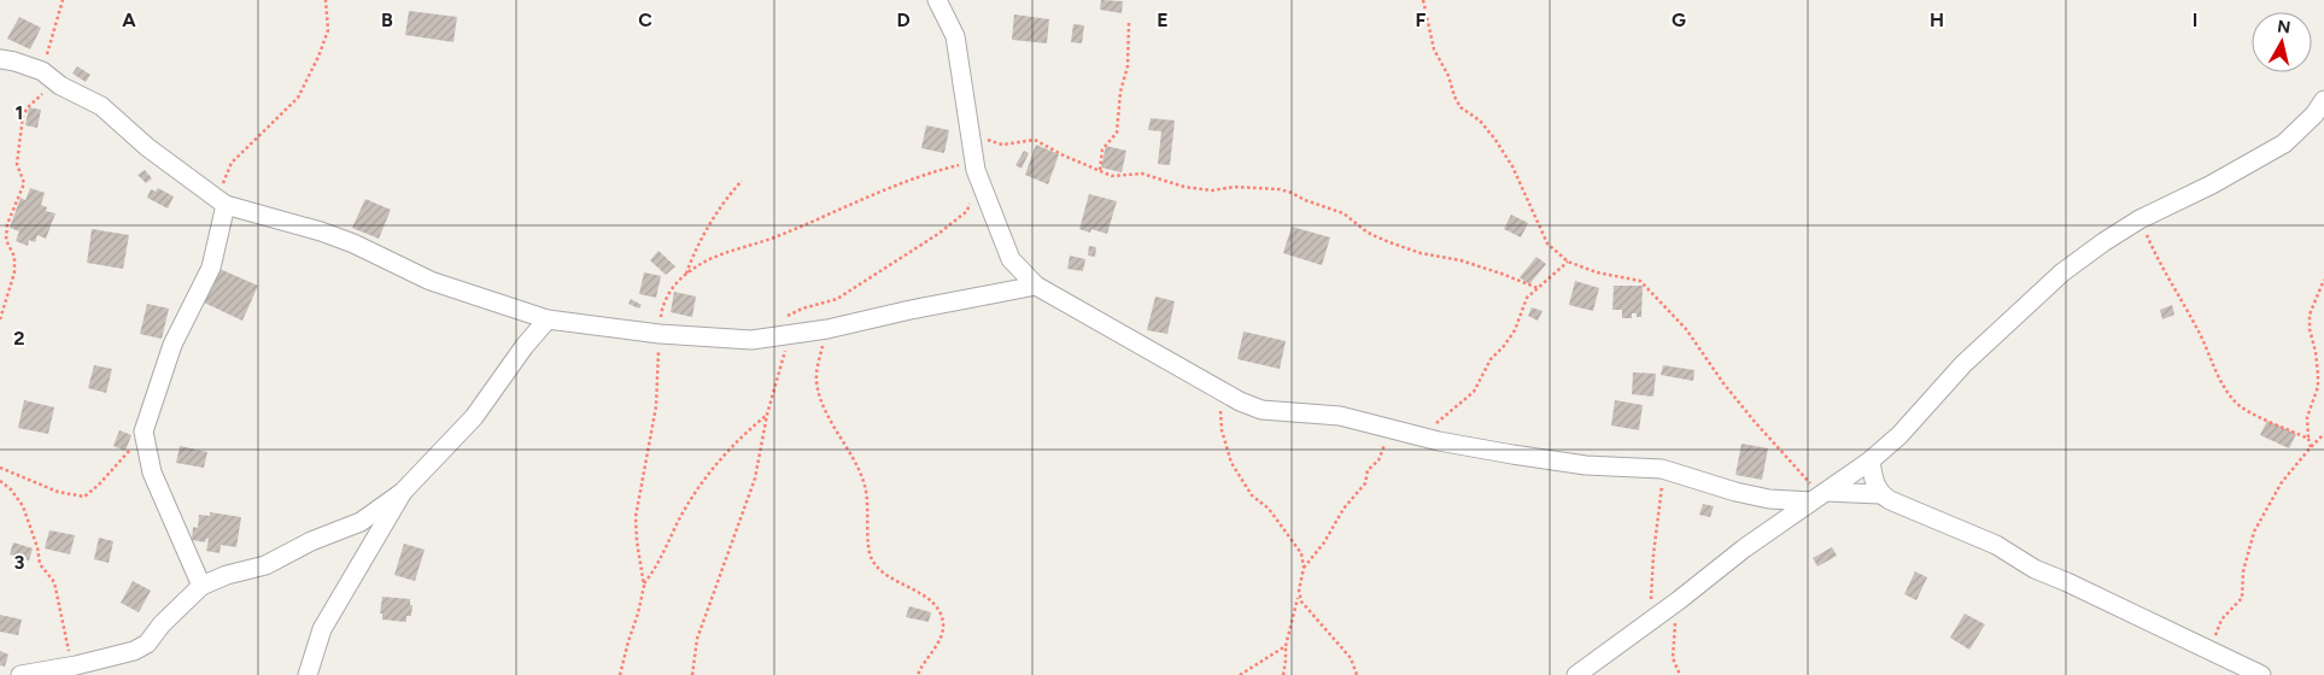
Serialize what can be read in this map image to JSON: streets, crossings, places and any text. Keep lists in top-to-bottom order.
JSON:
{
  "north": "top",
  "grid": {
    "columns": [
      "A",
      "B",
      "C",
      "D",
      "E",
      "F",
      "G",
      "H",
      "I"
    ],
    "rows": ["1", "2", "3"]
  }
}
